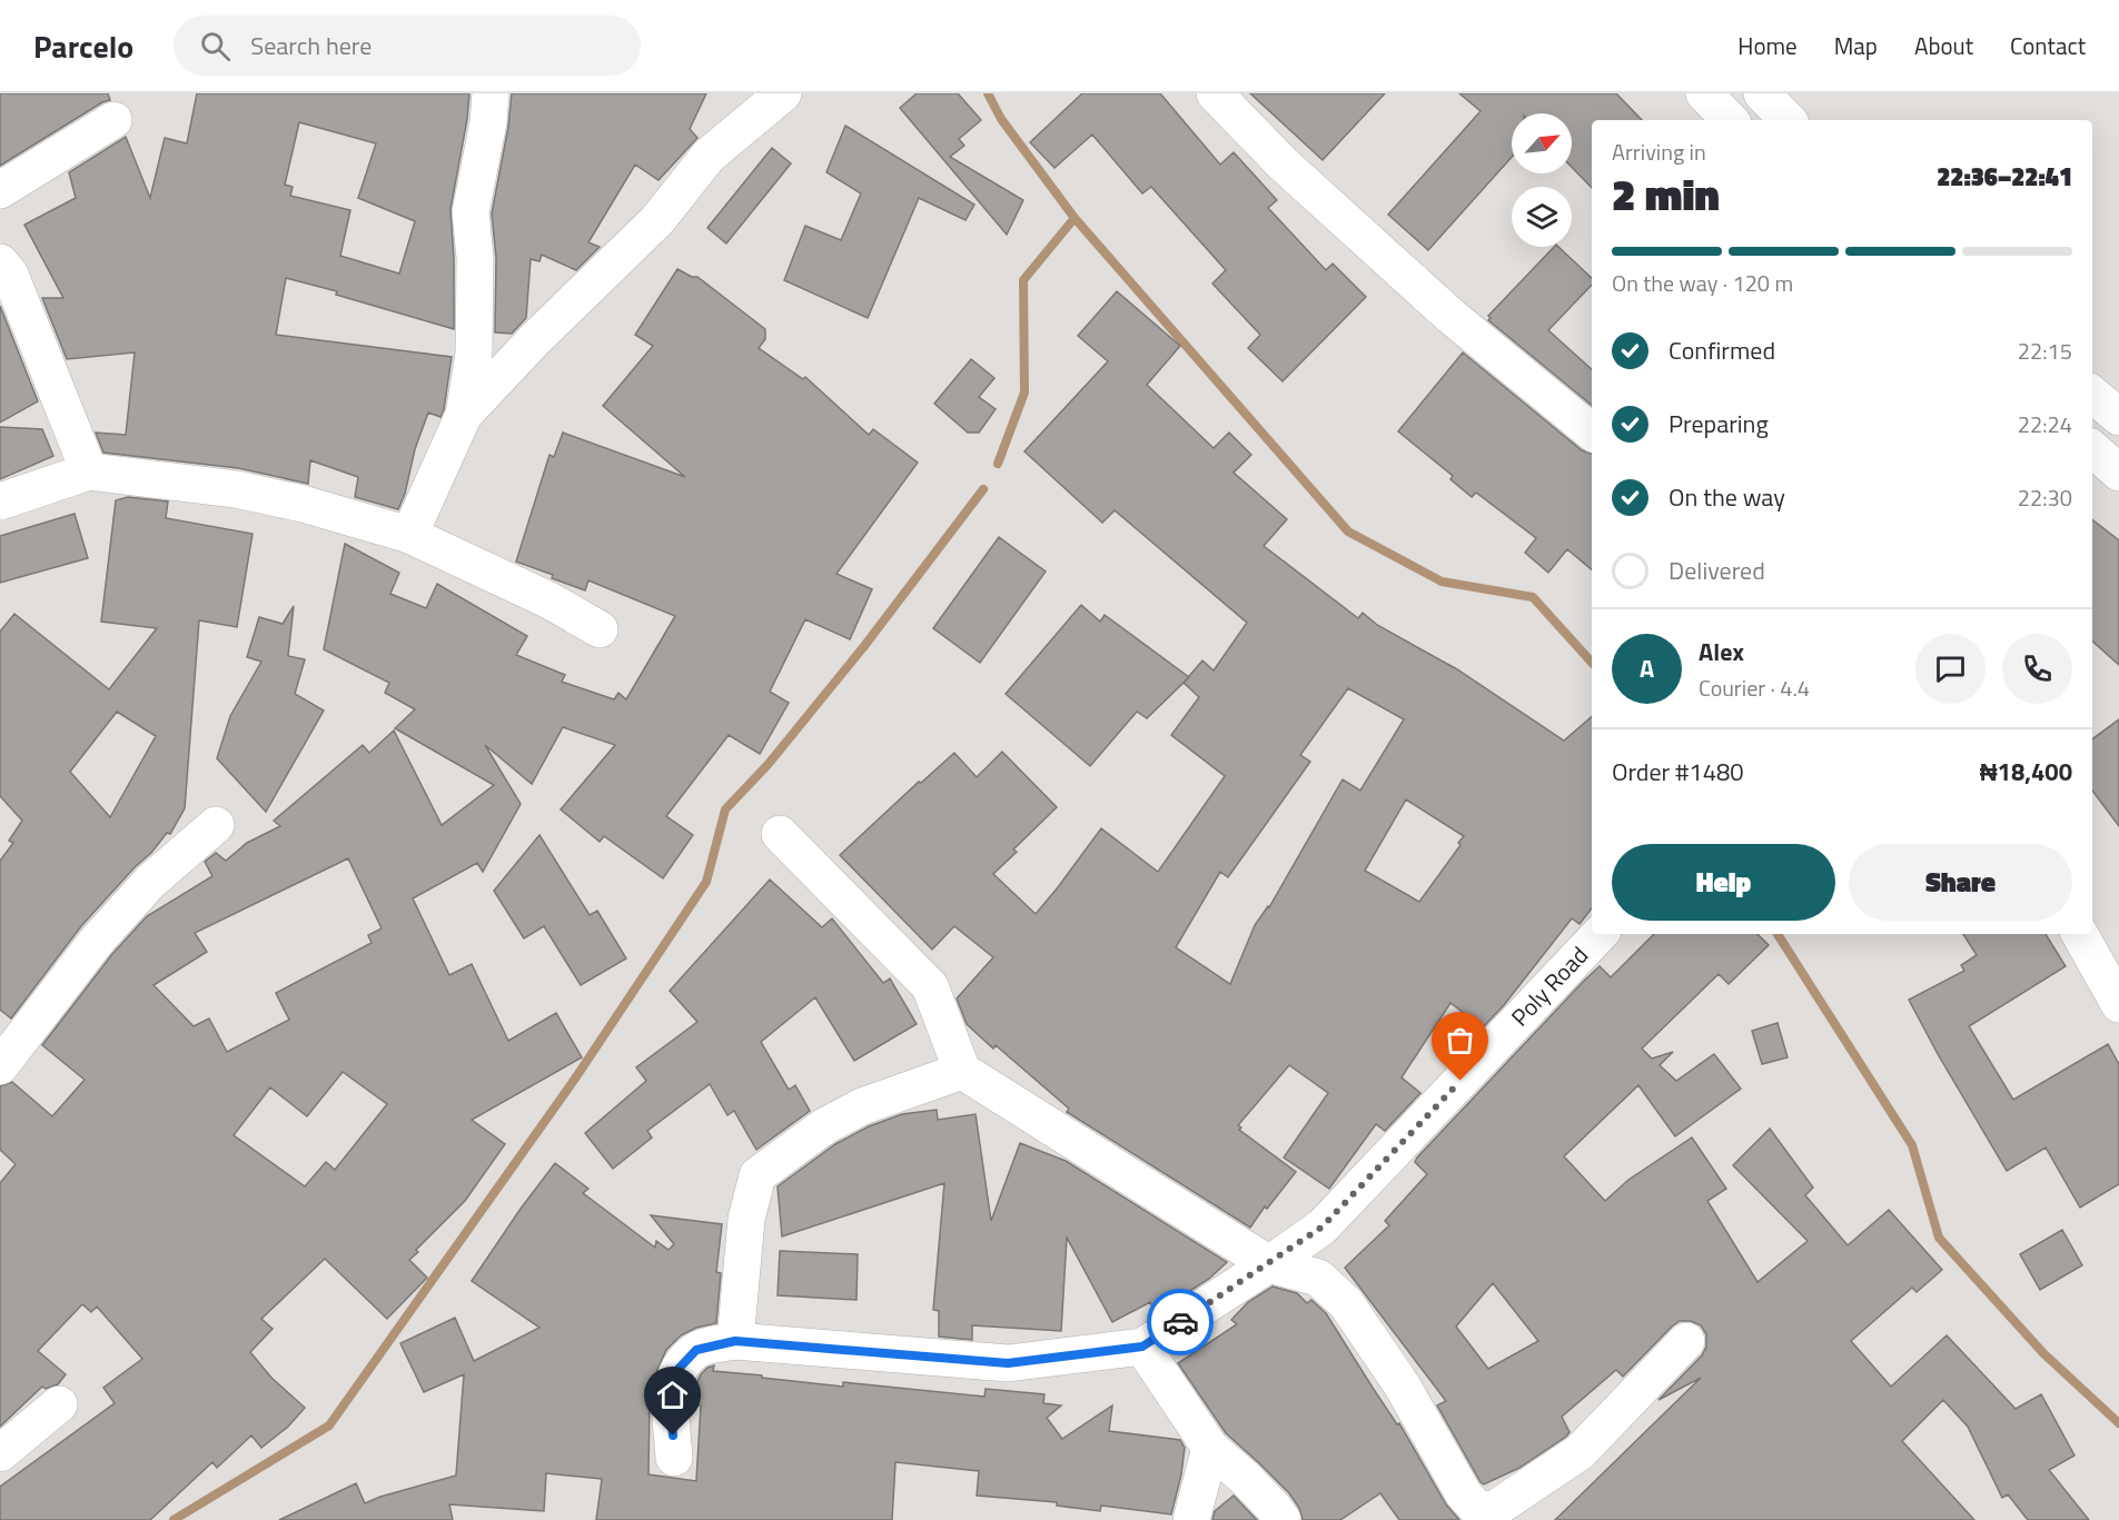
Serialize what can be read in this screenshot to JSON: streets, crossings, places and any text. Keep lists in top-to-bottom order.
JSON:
{
  "streets": {
    "street": ["Poly Road"]
  },
  "north": "top right",
  "page": {
    "header": "Parcelo",
    "search": "Search here",
    "nav": [
      "Home",
      "Map",
      "About",
      "Contact"
    ],
    "heading": ["2 min", "Arriving in", "22:36–22:41"],
    "panel": [
      "Alex",
      "Courier · 4.4",
      "Order #1480",
      "₦18,400"
    ],
    "bar": "On the way · 120 m",
    "list": [
      ["Confirmed", "22:15"],
      ["Preparing", "22:24"],
      ["On the way", "22:30"],
      "Delivered"
    ],
    "round": "A",
    "buttons": ["Help", "Share"]
  }
}
